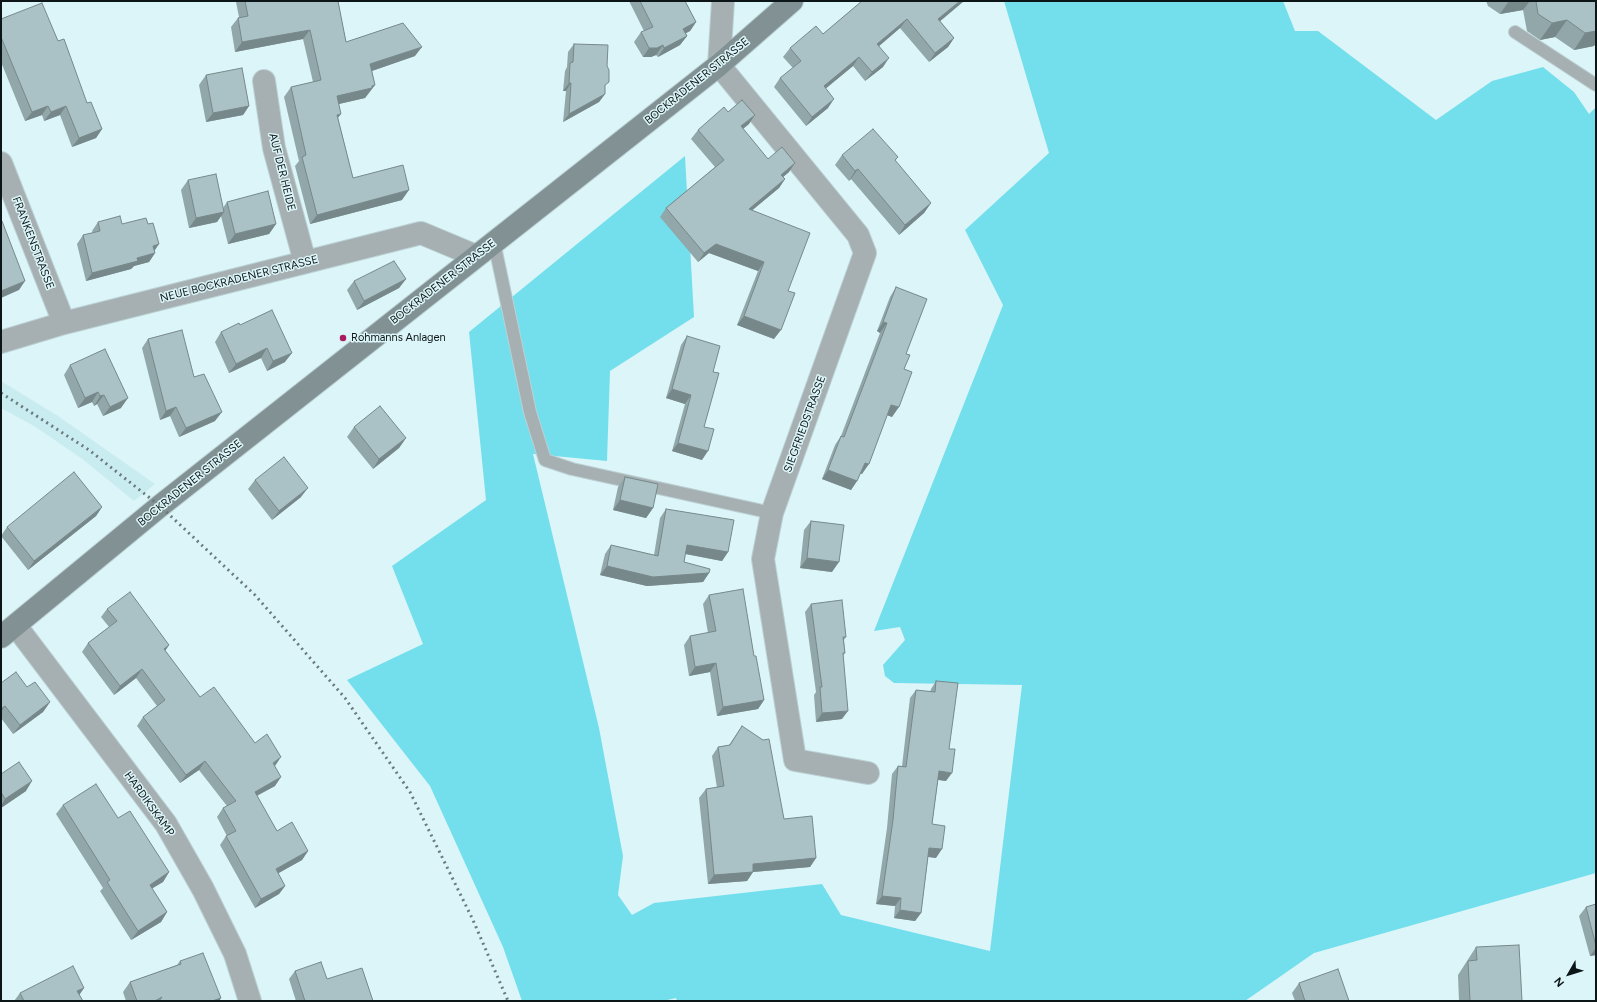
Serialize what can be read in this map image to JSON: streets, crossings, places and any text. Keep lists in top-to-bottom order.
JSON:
{
  "streets": {
    "street": [
      "BOCKRADENER STRASSE",
      "AUF DER HEIDE",
      "FRANKENSTRASSE",
      "NEUE BOCKRADENER STRASSE",
      "SIEGFRIEDSTRASSE",
      "HARDIKSKAMP"
    ]
  },
  "crossings": [
    ["BOCKRADENER STRASSE", "NEUE BOCKRADENER STRASSE"],
    ["BOCKRADENER STRASSE", "SIEGFRIEDSTRASSE"],
    ["BOCKRADENER STRASSE", "HARDIKSKAMP"],
    ["AUF DER HEIDE", "NEUE BOCKRADENER STRASSE"],
    ["FRANKENSTRASSE", "NEUE BOCKRADENER STRASSE"]
  ],
  "places": ["Rohmanns Anlagen"],
  "north": "bottom left"
}
